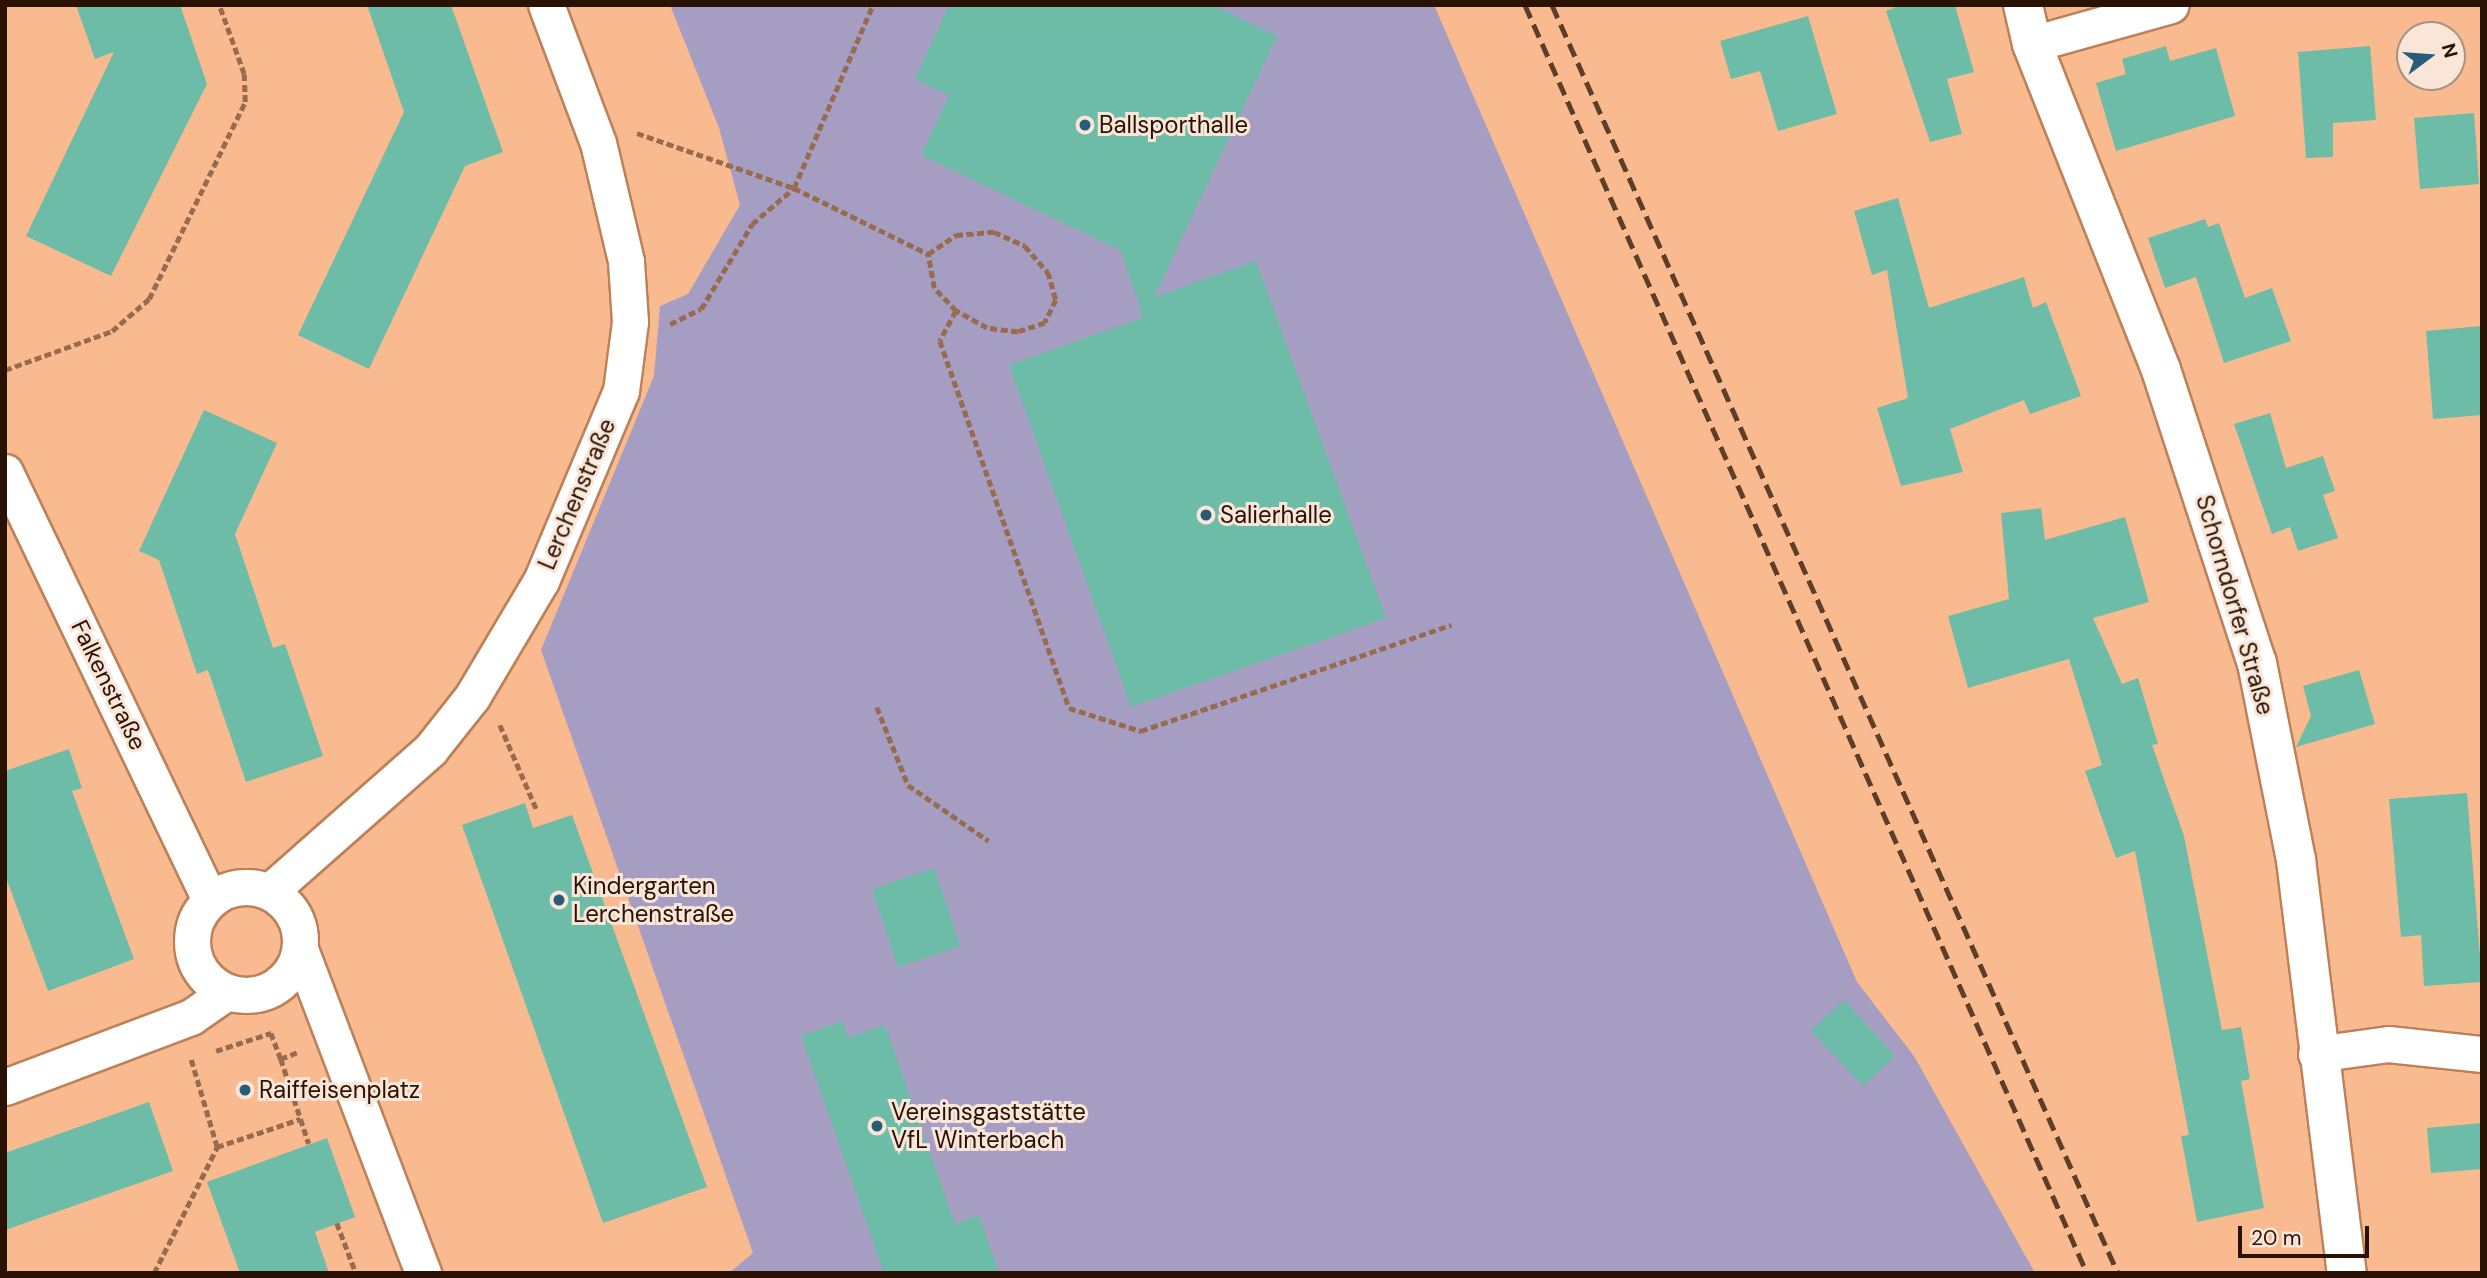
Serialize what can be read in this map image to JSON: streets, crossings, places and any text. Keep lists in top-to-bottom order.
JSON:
{
  "streets": {
    "street": ["Lerchenstraße", "Schorndorfer Straße", "Falkenstraße"]
  },
  "crossings": [
    ["Lerchenstraße", "Falkenstraße"]
  ],
  "places": [
    "Ballsporthalle",
    "Salierhalle",
    "Kindergarten Lerchenstraße",
    "Raiffeisenplatz",
    "Vereinsgaststätte VfL Winterbach"
  ],
  "scale_bar": "20 m",
  "north": "right"
}
